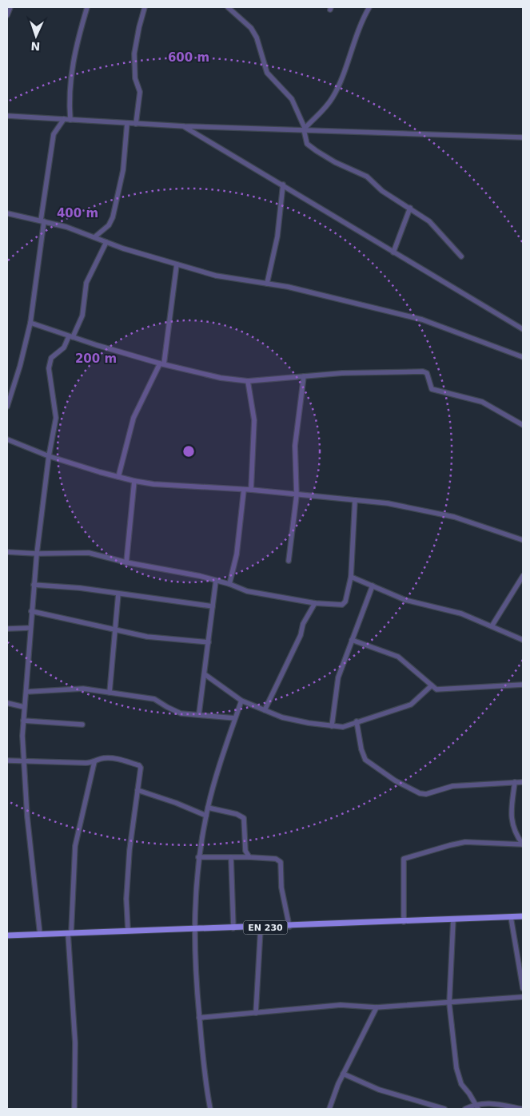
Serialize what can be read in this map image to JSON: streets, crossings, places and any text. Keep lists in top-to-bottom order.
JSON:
{
  "streets": {
    "main road": ["EN 230"]
  },
  "north": "bottom",
  "rings": ["600 m", "400 m", "200 m"]
}
